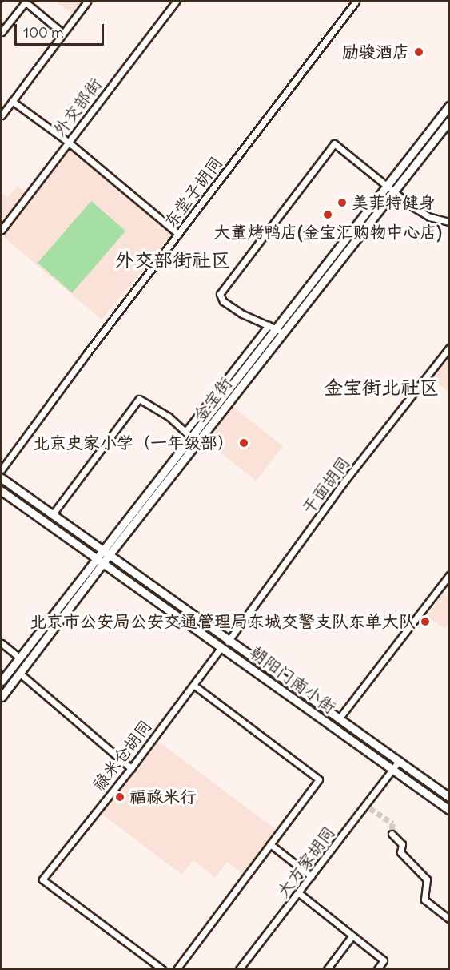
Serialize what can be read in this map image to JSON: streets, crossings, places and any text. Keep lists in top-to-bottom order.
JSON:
{
  "streets": {
    "main road": ["金宝街", "朝阳门南小街"],
    "street": [
      "外交部街",
      "东堂子胡同",
      "干面胡同",
      "禄米仓胡同",
      "大方家胡同"
    ]
  },
  "crossings": [
    ["金宝街", "朝阳门南小街"],
    ["干面胡同", "朝阳门南小街"],
    ["朝阳门南小街", "禄米仓胡同"],
    ["朝阳门南小街", "大方家胡同"]
  ],
  "districts": ["外交部街社区", "金宝街北社区"],
  "places": [
    "励骏酒店",
    "美菲特健身",
    "大董烤鸭店(金宝汇购物中心店)",
    "北京史家小学（一年级部）",
    "北京市公安局公安交通管理局东城交警支队东单大队",
    "福禄米行"
  ],
  "scale_bar": "100 m"
}
